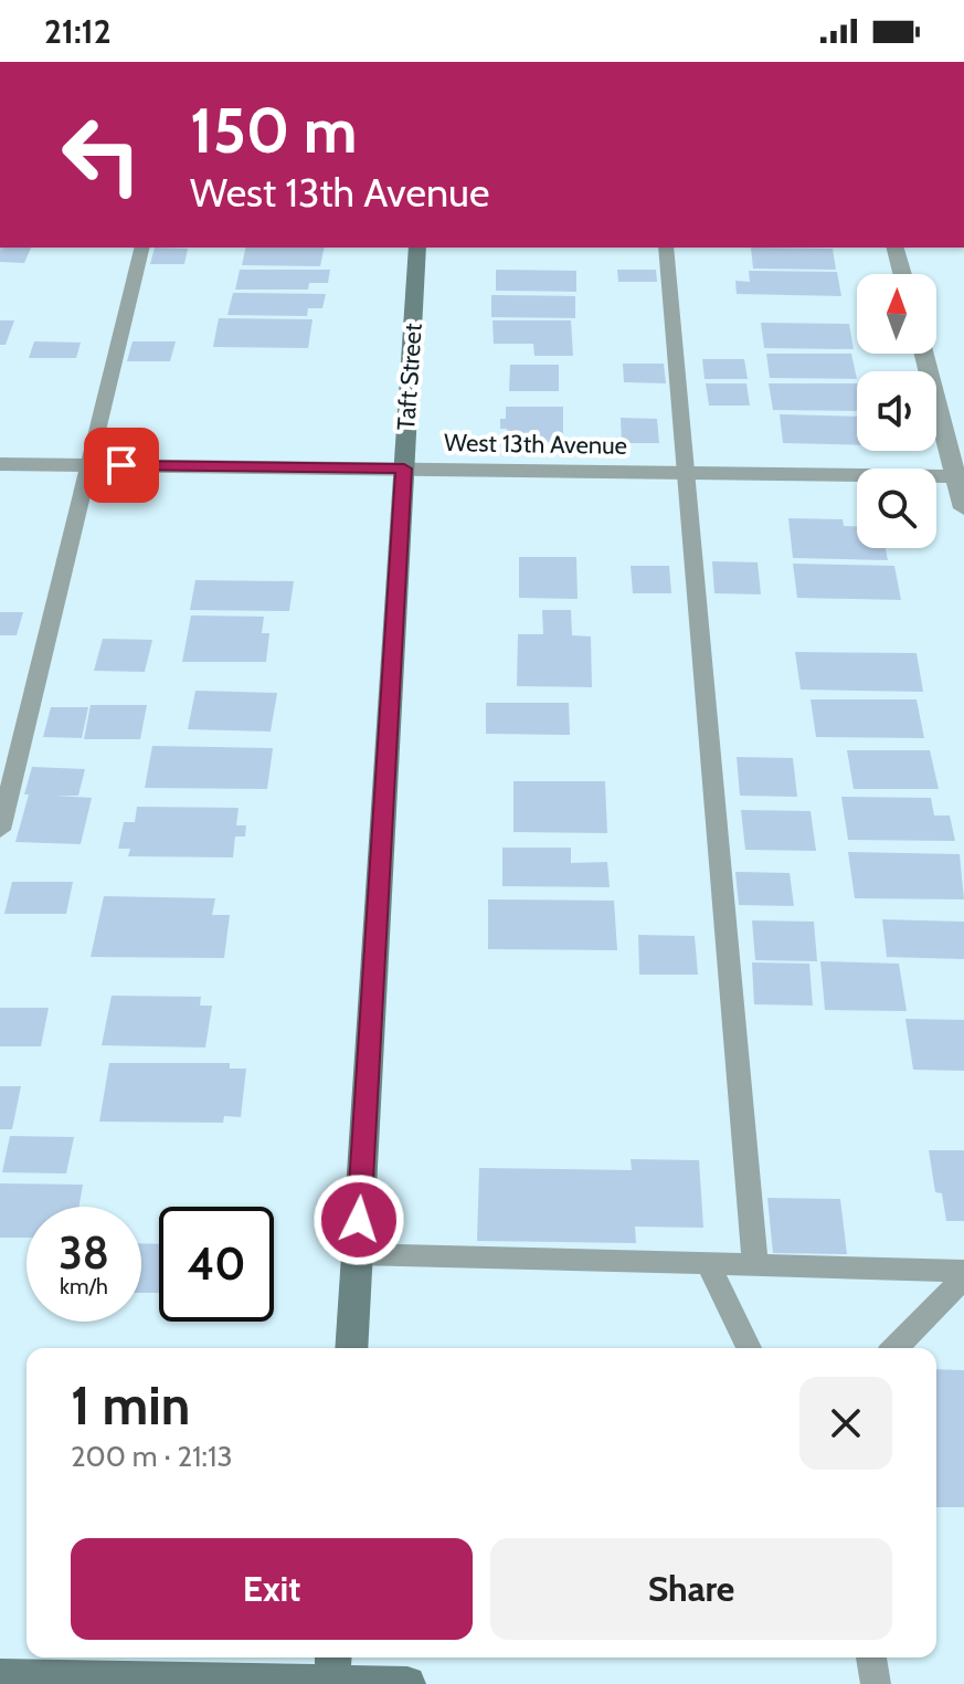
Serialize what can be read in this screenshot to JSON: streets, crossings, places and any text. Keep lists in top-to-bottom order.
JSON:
{
  "streets": {
    "street": ["Taft Street", "West 13th Avenue"]
  },
  "crossings": [
    ["Taft Street", "West 13th Avenue"]
  ],
  "north": "top",
  "page": {
    "status": "21:12",
    "turn": ["150 m", "West 13th Avenue"],
    "speed": "38 km/h",
    "limit": "40",
    "heading": ["1 min", "200 m · 21:13"],
    "buttons": ["Exit", "Share"]
  }
}
